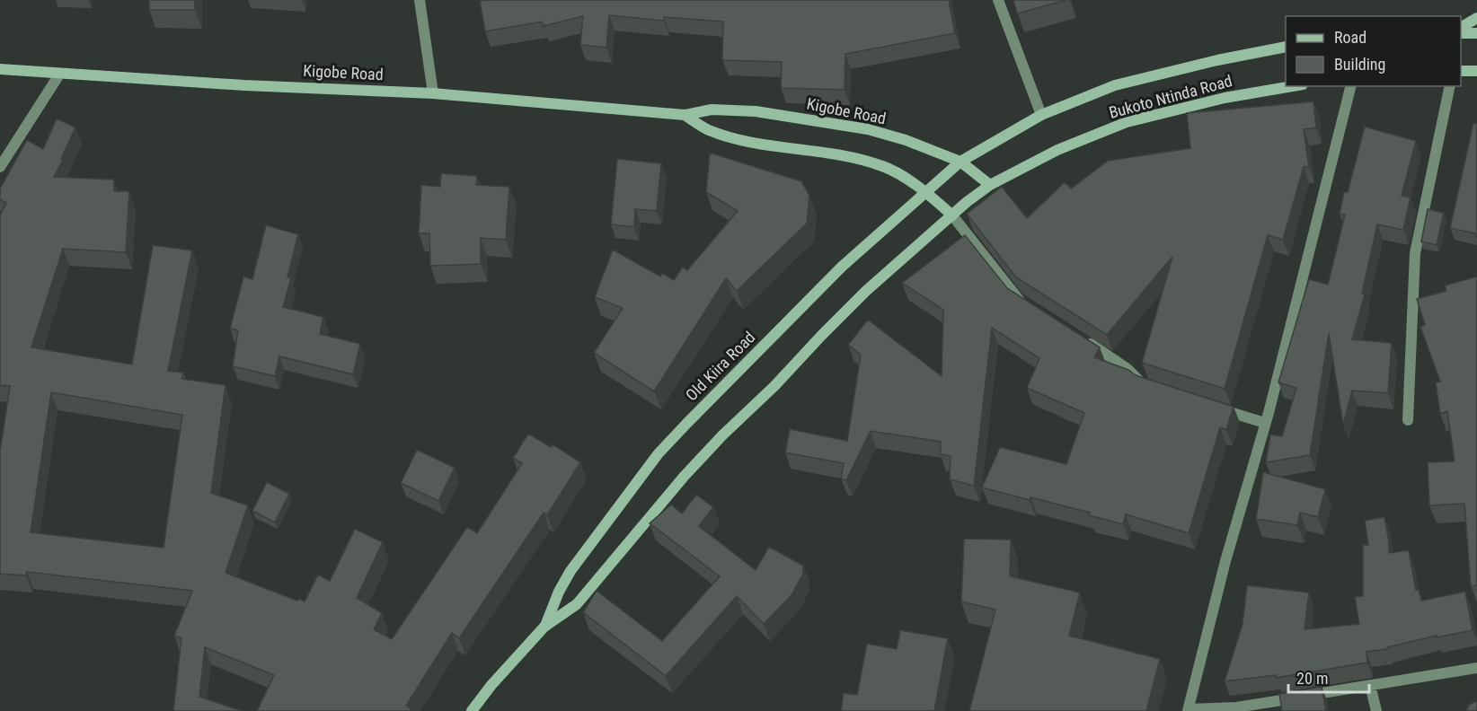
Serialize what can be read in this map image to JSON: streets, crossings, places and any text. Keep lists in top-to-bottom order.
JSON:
{
  "streets": {
    "main road": ["Kigobe Road", "Bukoto Ntinda Road", "Old Kiira Road"]
  },
  "crossings": [
    ["Kigobe Road", "Bukoto Ntinda Road"],
    ["Kigobe Road", "Old Kiira Road"],
    ["Bukoto Ntinda Road", "Old Kiira Road"]
  ],
  "legend": ["Road", "Building"],
  "scale_bar": "20 m"
}
